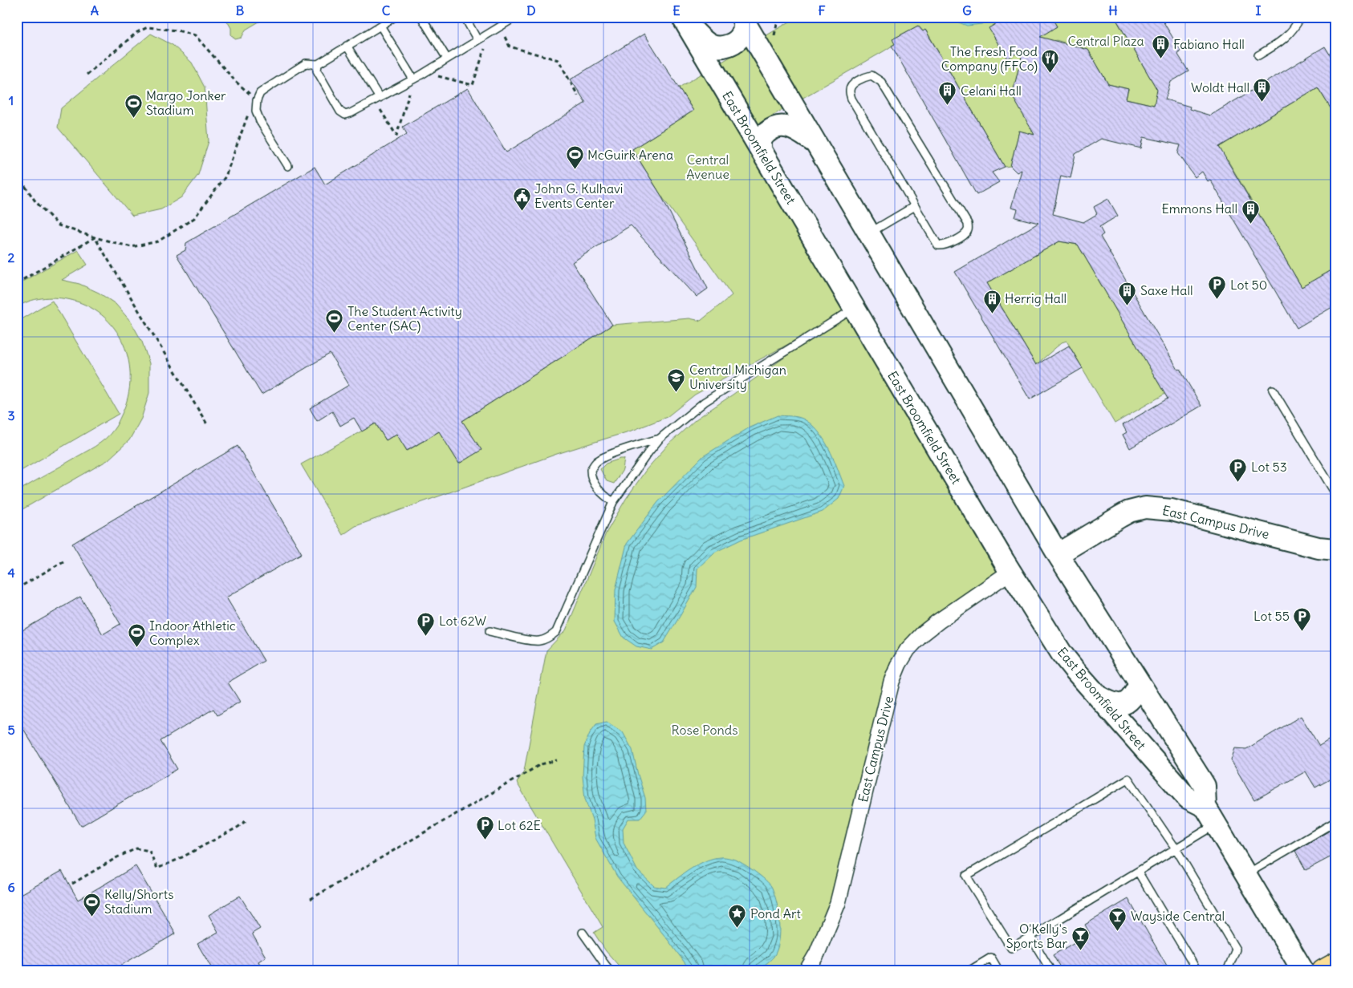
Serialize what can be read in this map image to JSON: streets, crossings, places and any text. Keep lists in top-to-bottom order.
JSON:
{
  "streets": {
    "main road": ["East Broomfield Street", "East Campus Drive"]
  },
  "crossings": [
    ["East Broomfield Street", "East Campus Drive"]
  ],
  "parks": ["Central Plaza", "Central Avenue", "Rose Ponds"],
  "places": {
    "building": [
      "Fabiano Hall",
      "Woldt Hall",
      "Celani Hall",
      "Emmons Hall",
      "Saxe Hall",
      "Herrig Hall"
    ],
    "restaurant": ["The Fresh Food Company (FFCo)"],
    "sports": [
      "Margo Jonker Stadium",
      "McGuirk Arena",
      "The Student Activity Center (SAC)",
      "Indoor Athletic Complex",
      "Kelly/Shorts Stadium"
    ],
    "public building": ["John G. Kulhavi Events Center"],
    "parking": [
      "Lot 50",
      "Lot 53",
      "Lot 55",
      "Lot 62W",
      "Lot 62E"
    ],
    "school or university": ["Central Michigan University"],
    "place": ["Pond Art"],
    "bar": ["Wayside Central", "O'Kelly's Sports Bar"]
  },
  "grid": {
    "columns": [
      "A",
      "B",
      "C",
      "D",
      "E",
      "F",
      "G",
      "H",
      "I"
    ],
    "rows": [
      "1",
      "2",
      "3",
      "4",
      "5",
      "6"
    ]
  }
}
